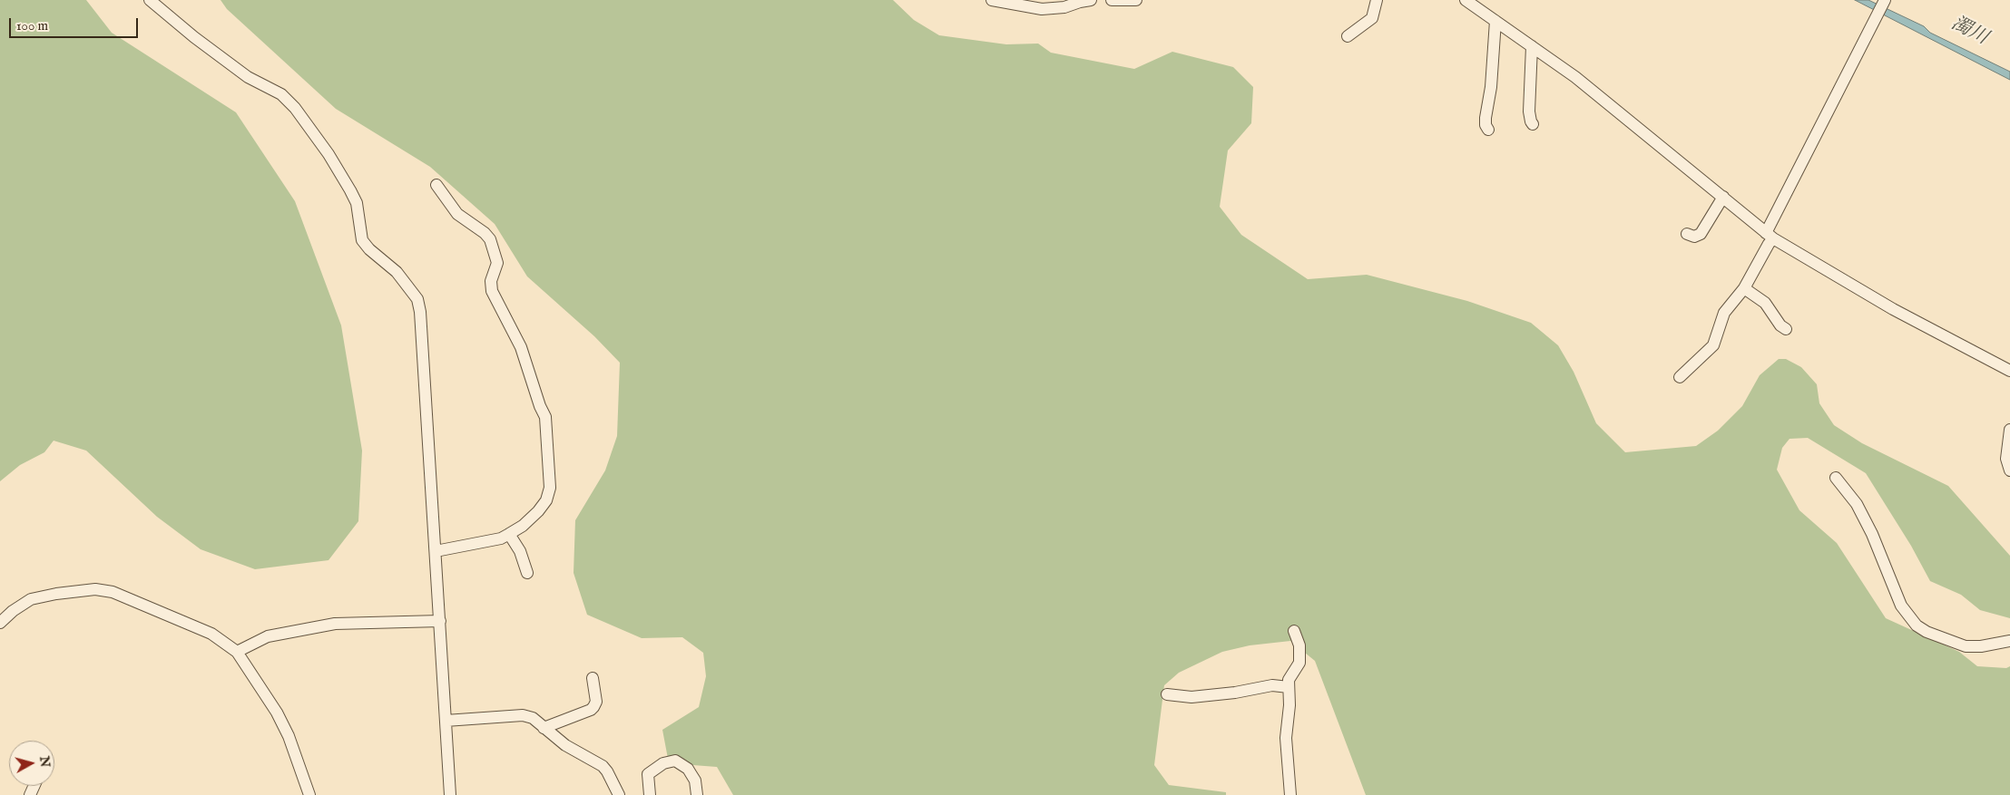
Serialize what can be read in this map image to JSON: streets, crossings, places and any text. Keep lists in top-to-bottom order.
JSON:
{
  "water": ["濁川"],
  "scale_bar": "100 m",
  "north": "right"
}
